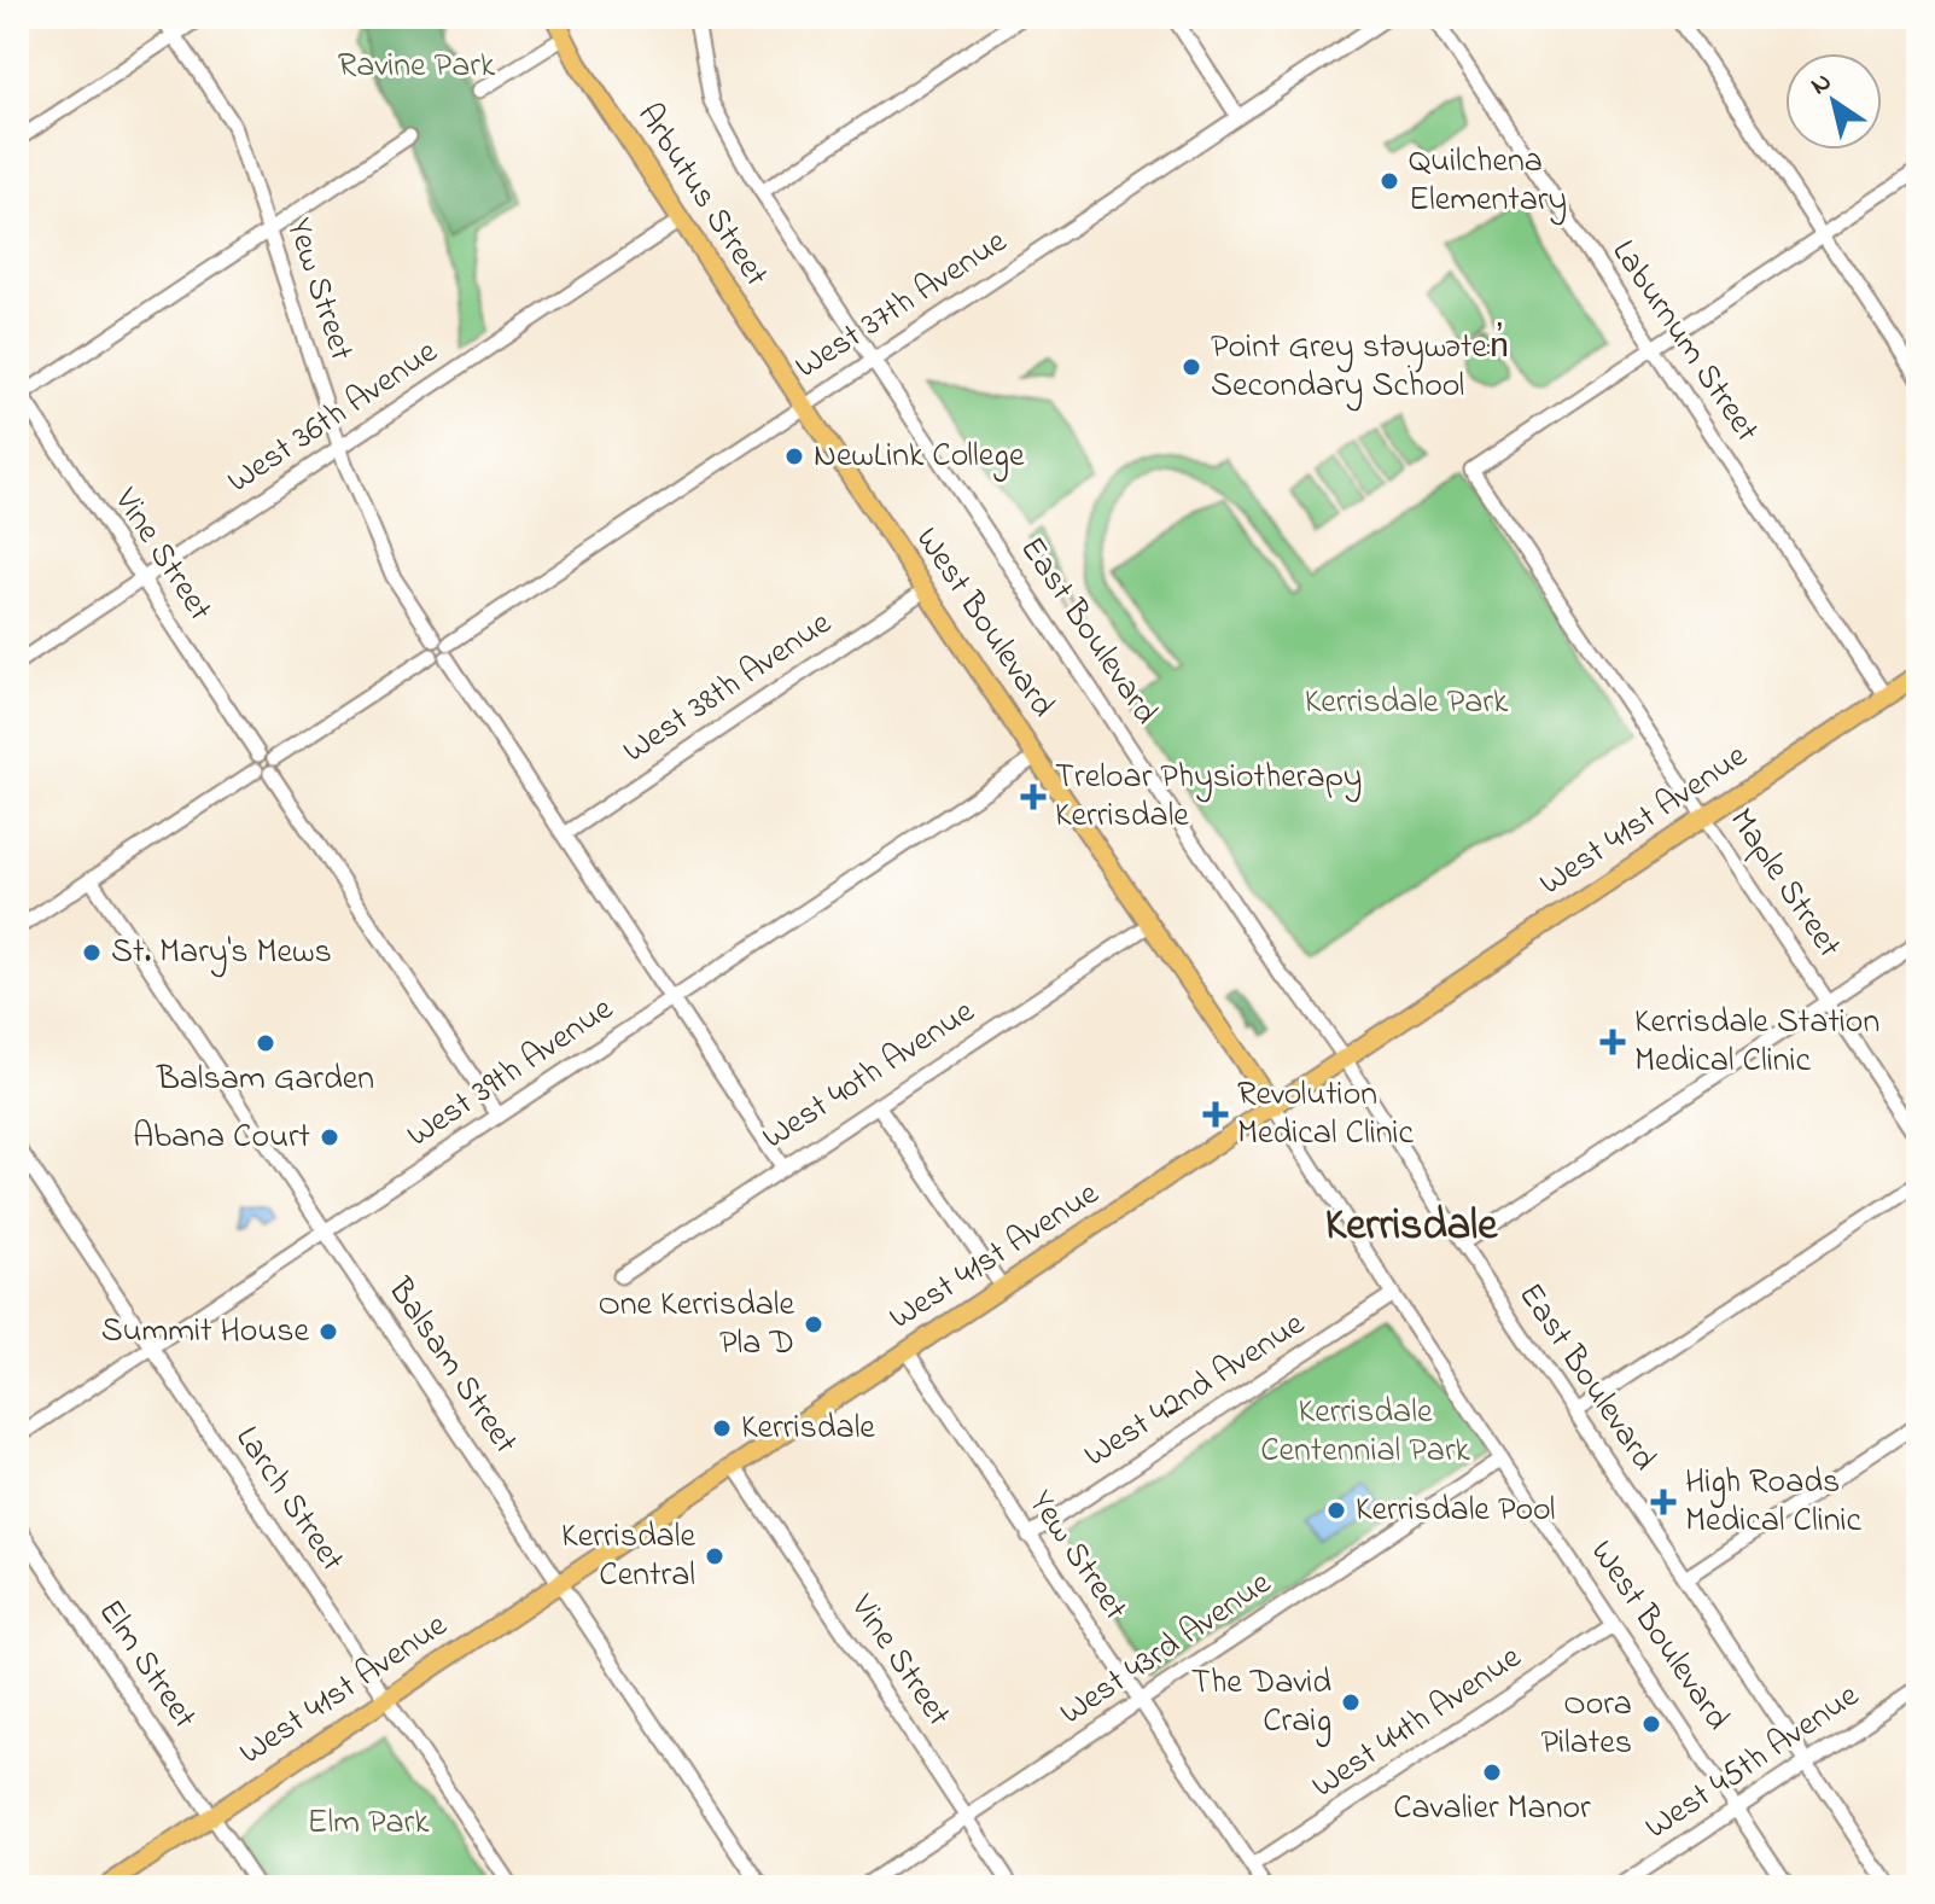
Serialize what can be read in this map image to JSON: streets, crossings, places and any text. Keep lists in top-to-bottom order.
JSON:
{
  "streets": {
    "main road": ["Arbutus Street", "West Boulevard", "West 41st Avenue"],
    "street": [
      "Yew Street",
      "West 37th Avenue",
      "Laburnum Street",
      "West 36th Avenue",
      "Vine Street",
      "East Boulevard",
      "West 38th Avenue",
      "Maple Street",
      "West 39th Avenue",
      "West 40th Avenue",
      "Balsam Street",
      "West 42nd Avenue",
      "Larch Street",
      "West 43rd Avenue",
      "Elm Street",
      "West 44th Avenue",
      "West 45th Avenue"
    ]
  },
  "crossings": [
    ["Arbutus Street", "West 37th Avenue"],
    ["Arbutus Street", "West 36th Avenue"],
    ["Arbutus Street", "West Boulevard"],
    ["Yew Street", "West 37th Avenue"],
    ["Yew Street", "West 36th Avenue"],
    ["Yew Street", "West 38th Avenue"],
    ["Yew Street", "West 41st Avenue"],
    ["Yew Street", "West 39th Avenue"],
    ["Yew Street", "West 40th Avenue"],
    ["Yew Street", "West 42nd Avenue"],
    ["Yew Street", "West 43rd Avenue"],
    ["Yew Street", "West 44th Avenue"],
    ["West 37th Avenue", "West Boulevard"],
    ["West 37th Avenue", "East Boulevard"],
    ["Laburnum Street", "West 41st Avenue"],
    ["Laburnum Street", "Maple Street"],
    ["West 36th Avenue", "Vine Street"],
    ["Vine Street", "West 41st Avenue"],
    ["Vine Street", "West 43rd Avenue"],
    ["West Boulevard", "West 38th Avenue"],
    ["West Boulevard", "West 41st Avenue"],
    ["West Boulevard", "West 39th Avenue"],
    ["West Boulevard", "West 40th Avenue"],
    ["West Boulevard", "West 42nd Avenue"],
    ["West Boulevard", "West 43rd Avenue"],
    ["West Boulevard", "West 44th Avenue"],
    ["West Boulevard", "West 45th Avenue"],
    ["East Boulevard", "West 41st Avenue"],
    ["East Boulevard", "West 45th Avenue"],
    ["West 41st Avenue", "Maple Street"],
    ["West 41st Avenue", "Balsam Street"],
    ["West 41st Avenue", "Larch Street"],
    ["West 41st Avenue", "Elm Street"],
    ["West 39th Avenue", "Balsam Street"],
    ["West 39th Avenue", "Larch Street"]
  ],
  "districts": ["Kerrisdale"],
  "parks": [
    "Ravine Park",
    "Kerrisdale Park",
    "Kerrisdale Centennial Park",
    "Elm Park"
  ],
  "places": {
    "other": [
      "Quilchena Elementary",
      "Point Grey stəywəte:n̓ Secondary School",
      "NewLink College",
      "St. Mary's Mews",
      "Balsam Garden",
      "Abana Court",
      "One Kerrisdale Pla D",
      "Summit House",
      "Kerrisdale",
      "Kerrisdale Pool",
      "Kerrisdale Central",
      "The David Craig",
      "Oora Pilates",
      "Cavalier Manor"
    ],
    "health": [
      "Treloar Physiotherapy Kerrisdale",
      "Kerrisdale Station Medical Clinic",
      "Revolution Medical Clinic",
      "High Roads Medical Clinic"
    ]
  },
  "north": "top left"
}
